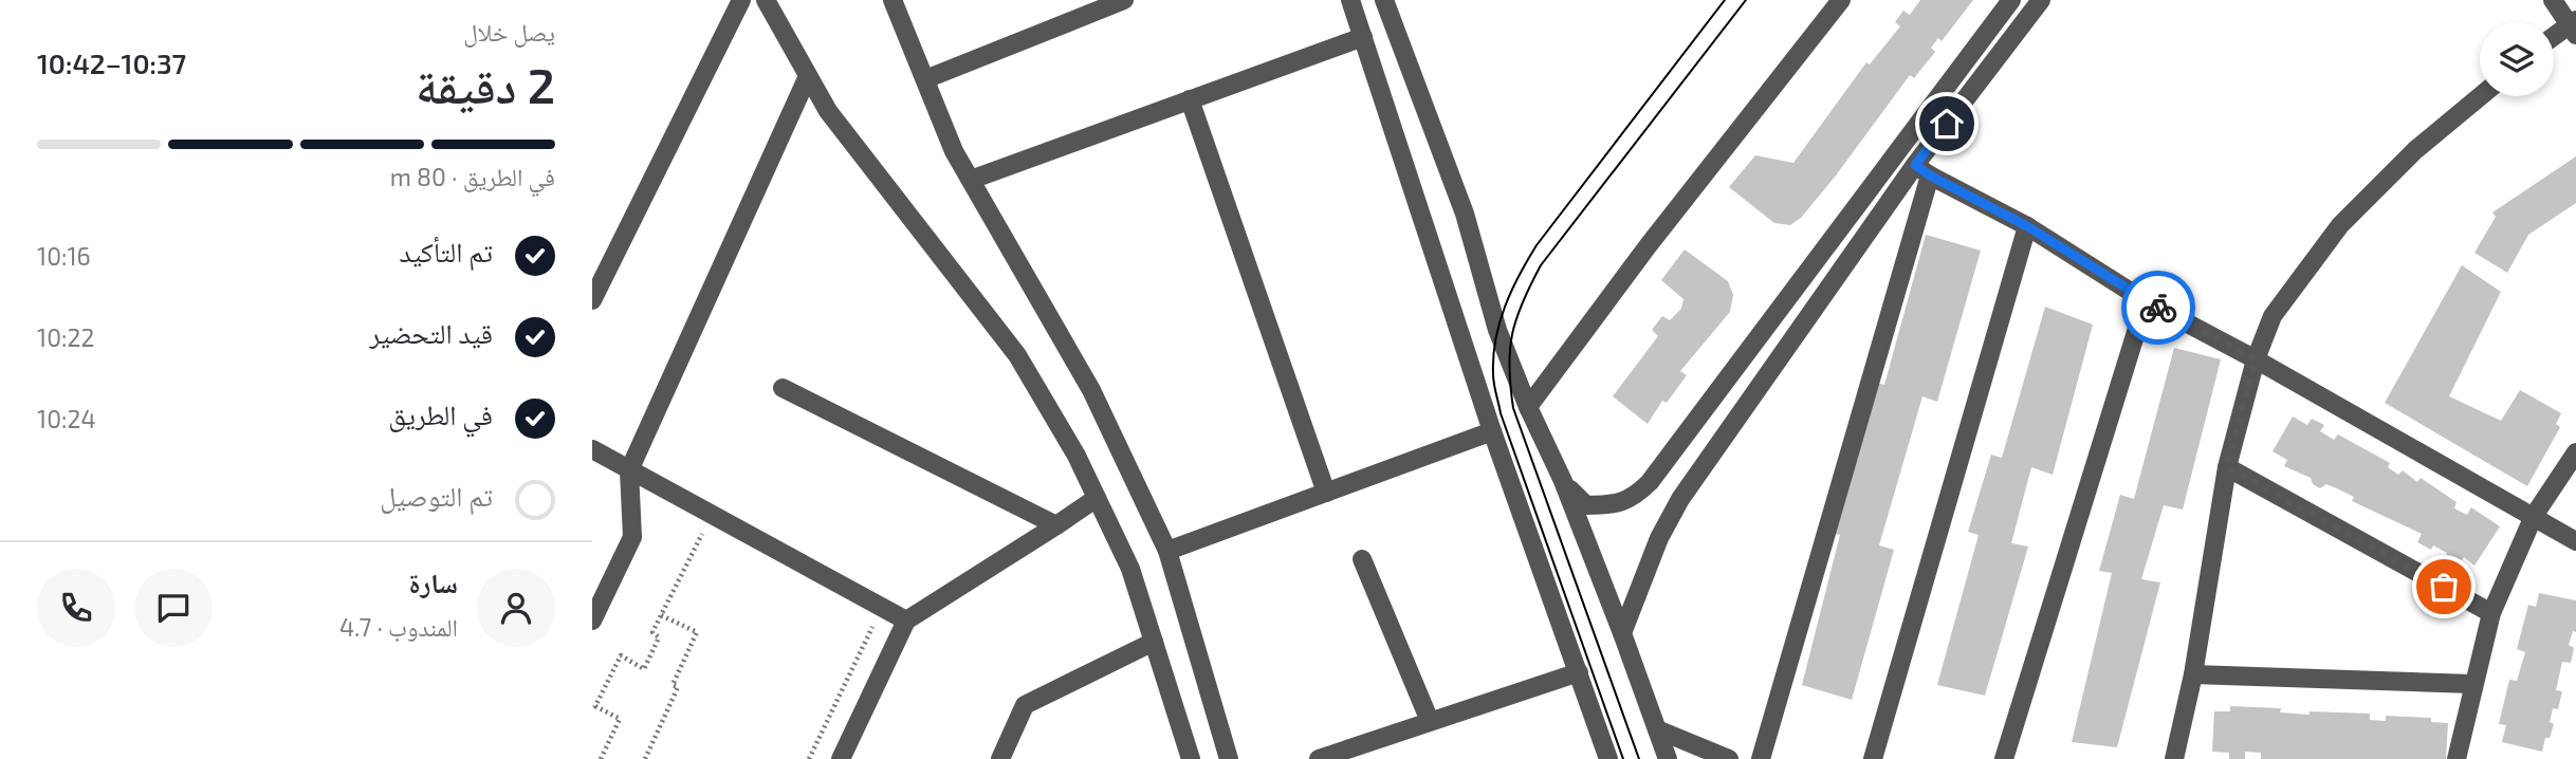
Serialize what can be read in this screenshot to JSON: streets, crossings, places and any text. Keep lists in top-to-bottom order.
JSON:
{
  "page": {
    "heading": ["2 دقيقة", "يصل خلال", "10:37–10:42"],
    "panel": ["سارة", "المندوب · 4.7"],
    "bar": "في الطريق · 80 m",
    "list": [
      ["تم التأكيد", "10:16"],
      ["قيد التحضير", "10:22"],
      ["في الطريق", "10:24"],
      "تم التوصيل"
    ]
  }
}
